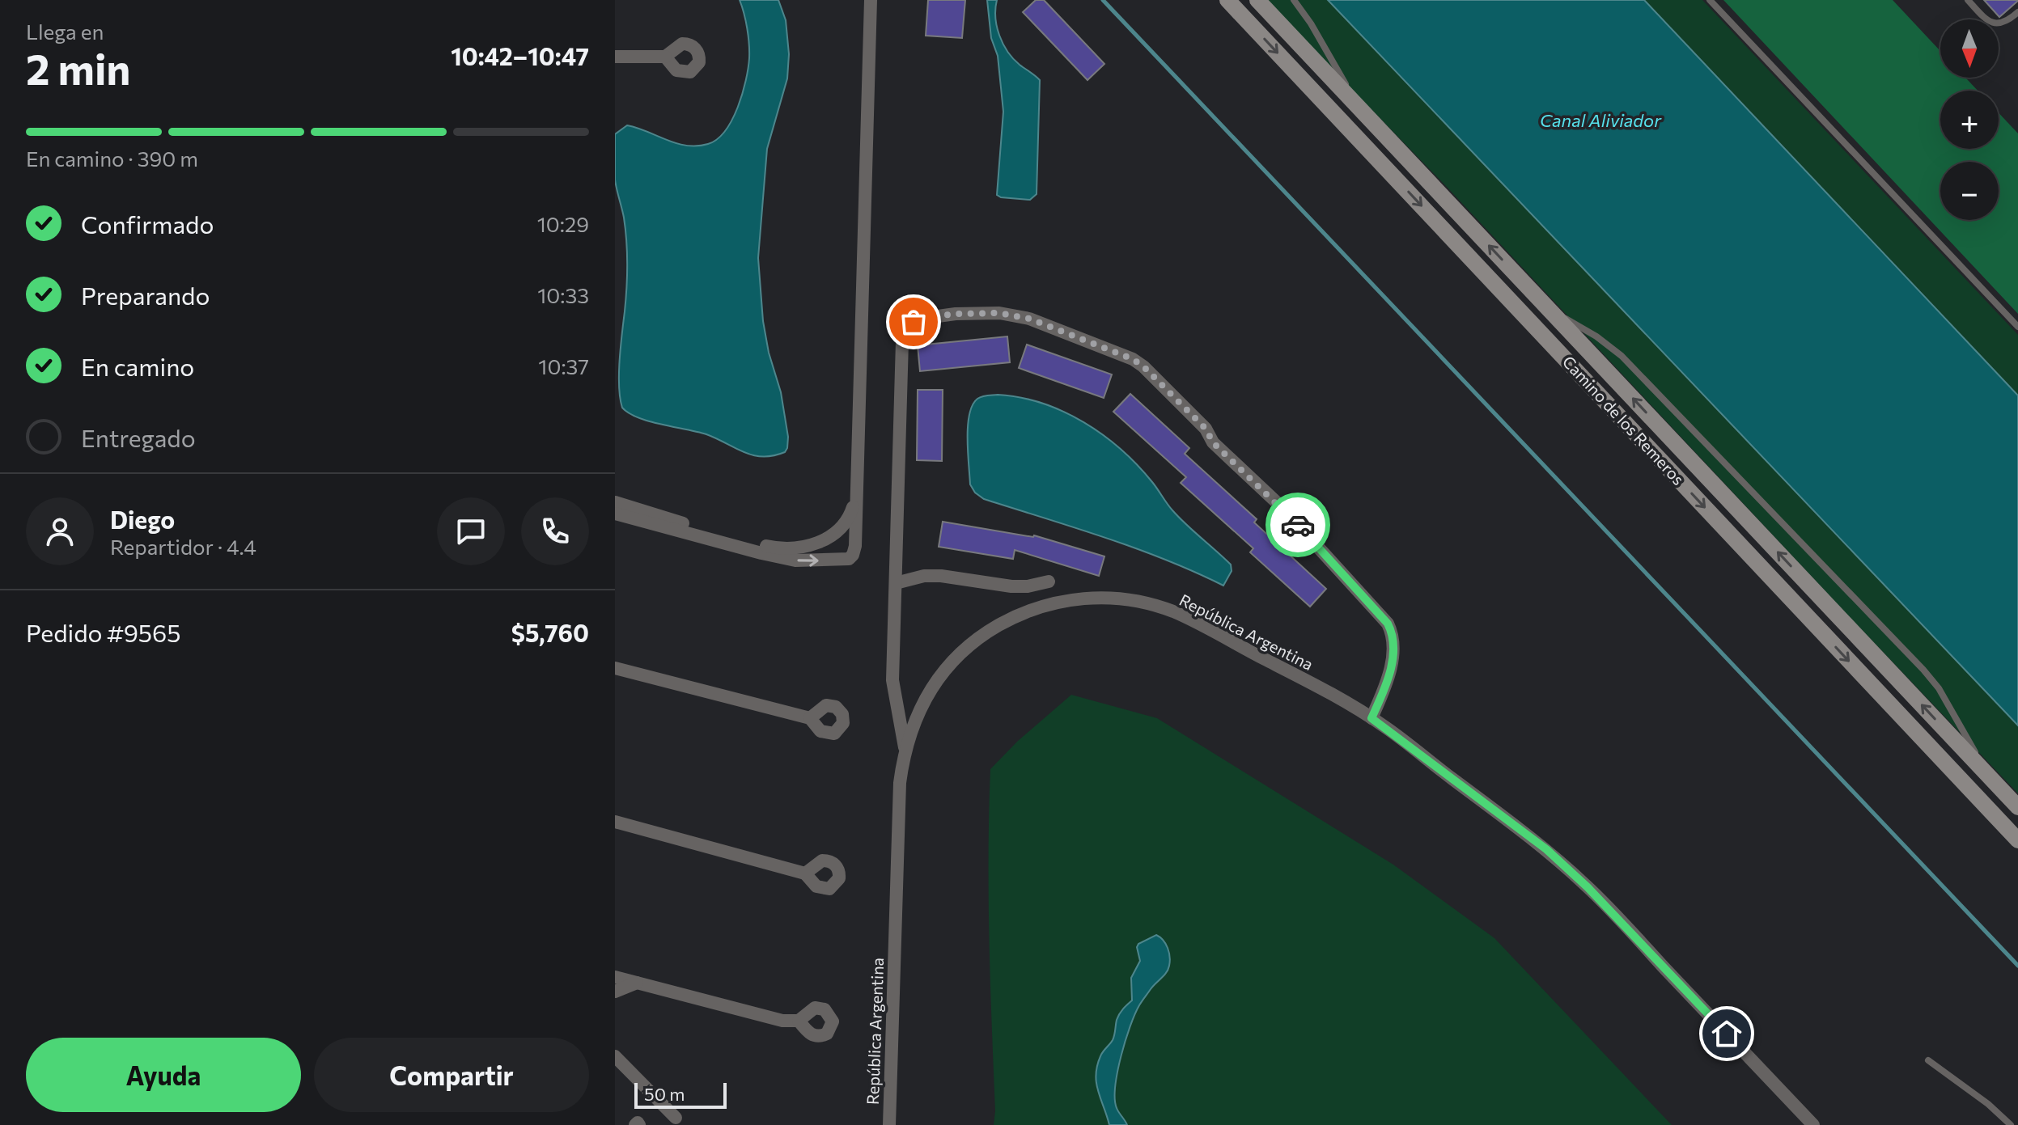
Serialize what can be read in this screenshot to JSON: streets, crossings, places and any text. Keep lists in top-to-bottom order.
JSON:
{
  "streets": {
    "main road": ["Camino de los Remeros"],
    "street": ["República Argentina"]
  },
  "water": ["Canal Aliviador"],
  "scale_bar": "50 m",
  "north": "bottom",
  "page": {
    "heading": ["2 min", "Llega en", "10:42–10:47"],
    "panel": [
      "Diego",
      "Repartidor · 4.4",
      "Pedido #9565",
      "$5,760"
    ],
    "map_buttons": ["+", "−"],
    "bar": "En camino · 390 m",
    "list": [
      ["Confirmado", "10:29"],
      ["Preparando", "10:33"],
      ["En camino", "10:37"],
      "Entregado"
    ],
    "buttons": ["Ayuda", "Compartir"],
    "scale": "50 m"
  }
}
